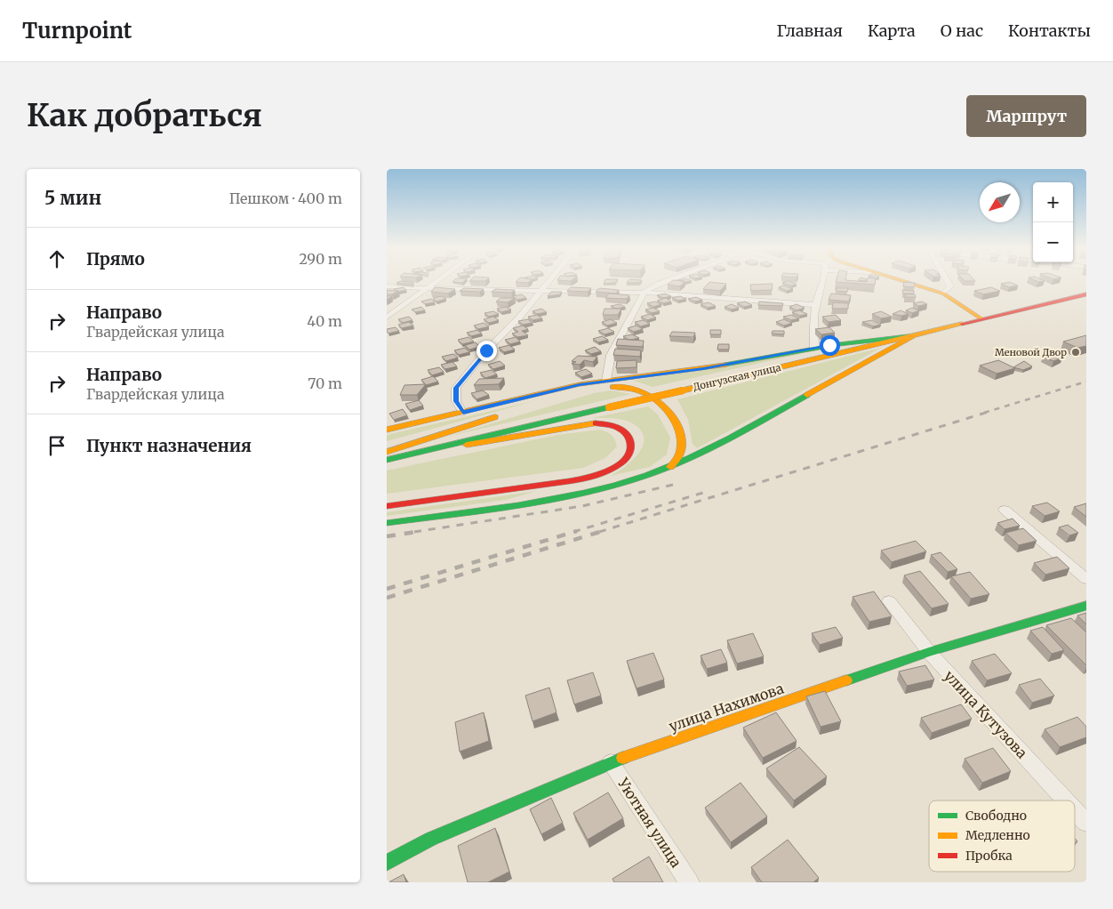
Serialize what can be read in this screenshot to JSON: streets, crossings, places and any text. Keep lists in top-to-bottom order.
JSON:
{
  "streets": {
    "main road": ["Донгузская улица", "улица Нахимова"],
    "street": ["улица Кутузова", "Уютная улица"]
  },
  "crossings": [
    ["улица Нахимова", "улица Кутузова"],
    ["улица Нахимова", "Уютная улица"]
  ],
  "places": ["Меновой Двор"],
  "legend": ["Свободно", "Медленно", "Пробка"],
  "north": "bottom left",
  "page": {
    "header": "Turnpoint",
    "nav": [
      "Главная",
      "Карта",
      "О нас",
      "Контакты"
    ],
    "buttons": "Маршрут",
    "title": "Как добраться",
    "heading": ["5 мин", "Пешком · 400 m"],
    "map_buttons": ["+", "−"],
    "list": [
      ["Прямо", "290 m"],
      ["Направо", "Гвардейская улица", "40 m"],
      ["Направо", "Гвардейская улица", "70 m"],
      "Пункт назначения"
    ]
  }
}
